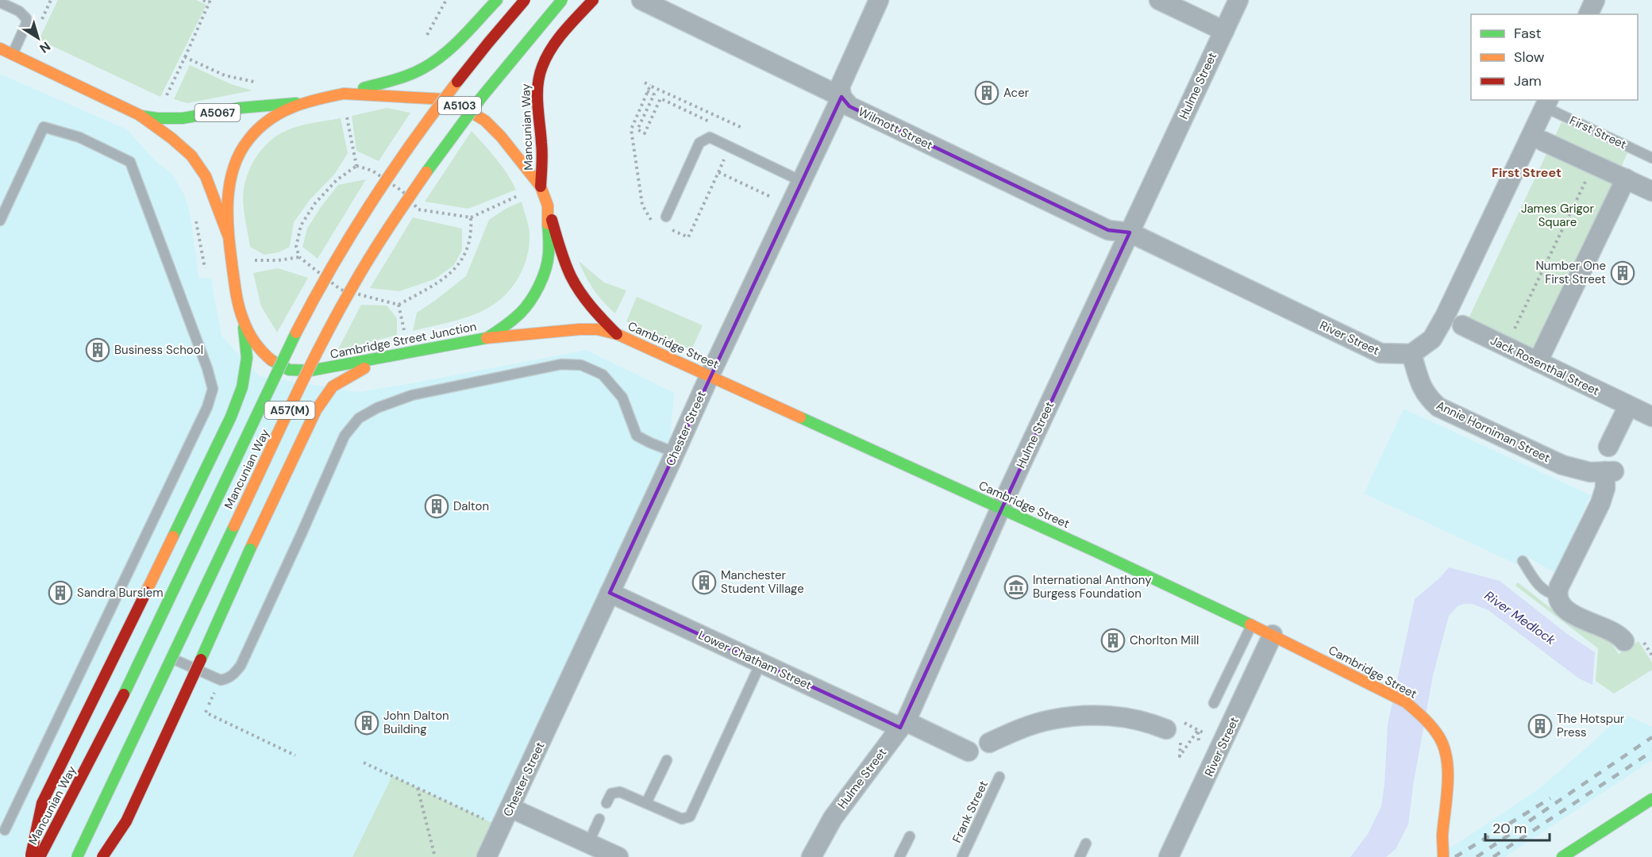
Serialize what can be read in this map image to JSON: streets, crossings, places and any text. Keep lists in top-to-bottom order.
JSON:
{
  "streets": {
    "main road": [
      "A5103",
      "A5067",
      "Mancunian Way",
      "Cambridge Street Junction",
      "Cambridge Street",
      "A57(M)"
    ],
    "street": [
      "Hulme Street",
      "Wilmott Street",
      "River Street",
      "Jack Rosenthal Street",
      "Chester Street",
      "Annie Horniman Street",
      "Lower Chatham Street"
    ],
    "lane": ["First Street", "Frank Street"]
  },
  "crossings": [
    ["Hulme Street", "Wilmott Street"],
    ["Hulme Street", "River Street"],
    ["Hulme Street", "Cambridge Street"],
    ["Hulme Street", "Lower Chatham Street"],
    ["A5103", "Cambridge Street Junction"],
    ["A5067", "Cambridge Street Junction"],
    ["Mancunian Way", "Cambridge Street Junction"],
    ["Wilmott Street", "River Street"],
    ["Wilmott Street", "Chester Street"],
    ["River Street", "Cambridge Street"],
    ["River Street", "Annie Horniman Street"],
    ["Cambridge Street Junction", "Cambridge Street"],
    ["Cambridge Street Junction", "A57(M)"],
    ["Cambridge Street", "Chester Street"],
    ["Chester Street", "Lower Chatham Street"]
  ],
  "districts": ["First Street"],
  "water": ["River Medlock"],
  "parks": ["James Grigor Square"],
  "places": {
    "building": [
      "Acer",
      "Number One First Street",
      "Business School",
      "Dalton",
      "Manchester Student Village",
      "Sandra Burslem",
      "Chorlton Mill",
      "John Dalton Building",
      "The Hotspur Press"
    ],
    "museum": ["International Anthony Burgess Foundation"]
  },
  "legend": ["Fast", "Slow", "Jam"],
  "scale_bar": "20 m",
  "north": "bottom right"
}
